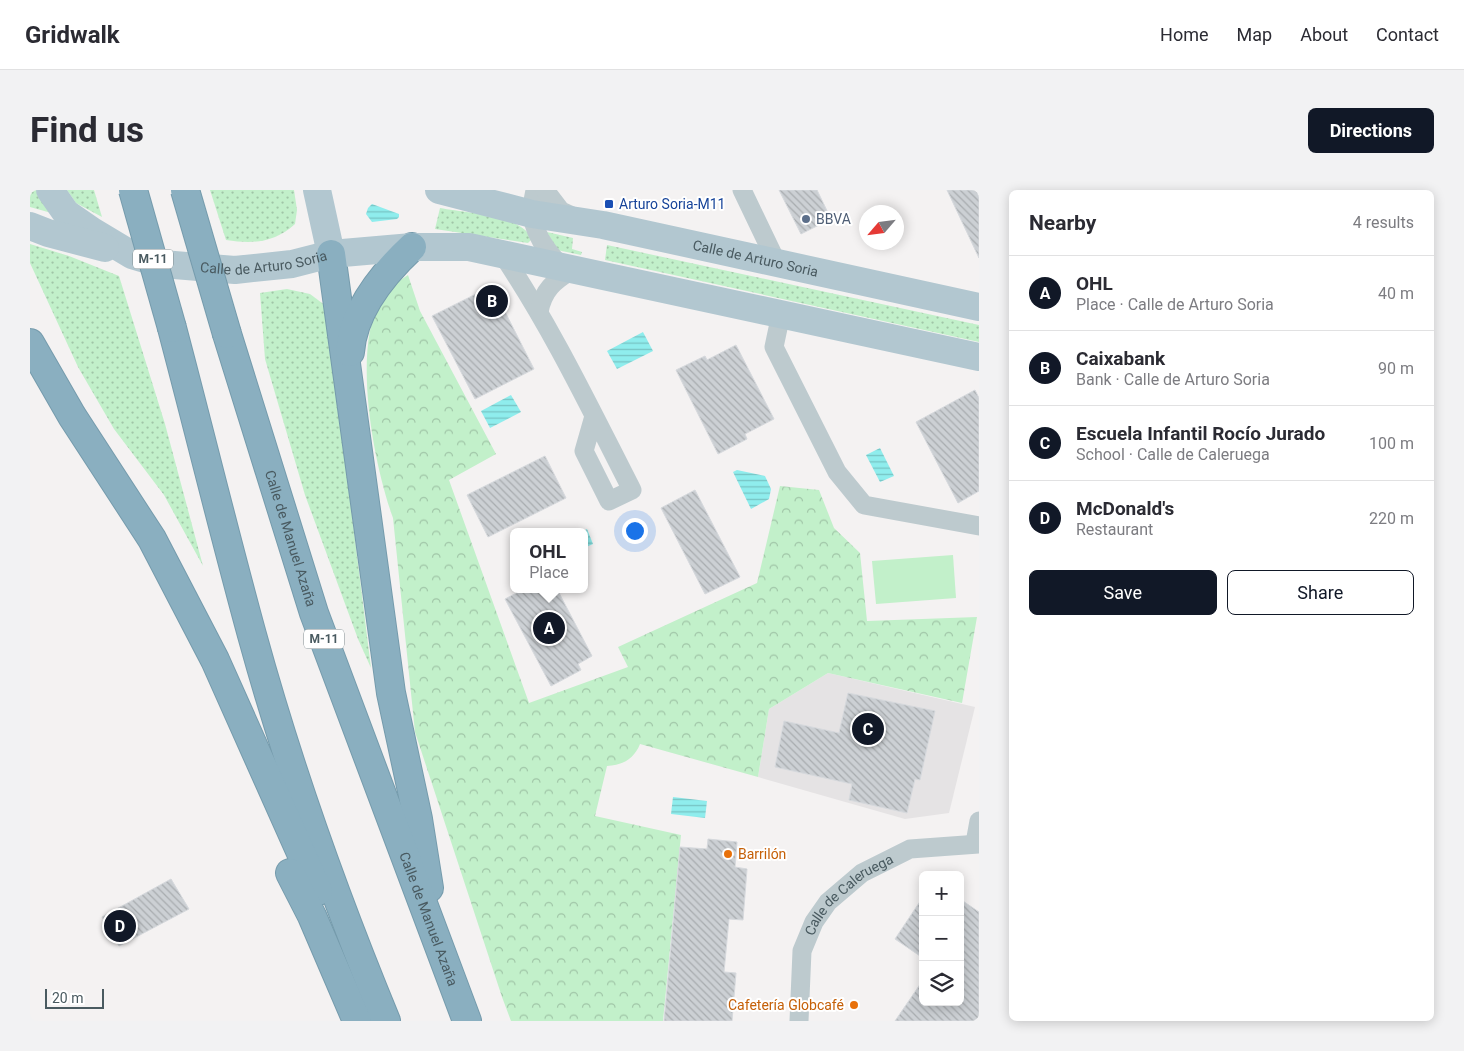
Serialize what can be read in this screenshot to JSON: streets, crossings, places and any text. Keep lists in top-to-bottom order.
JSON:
{
  "streets": {
    "highway": ["M-11", "Calle de Manuel Azaña"],
    "main road": ["Calle de Arturo Soria"],
    "street": ["Calle de Caleruega"]
  },
  "places": {
    "transit": ["Arturo Soria-M11"],
    "other": ["BBVA", "Barrilón", "Cafetería Globcafé"]
  },
  "scale_bar": "20 m",
  "north": "bottom left",
  "page": {
    "header": "Gridwalk",
    "nav": [
      "Home",
      "Map",
      "About",
      "Contact"
    ],
    "buttons": [
      "Directions",
      ["Save", "Share"]
    ],
    "title": "Find us",
    "heading": ["Nearby", "4 results"],
    "list": [
      {
        "mark": "A",
        "name": "OHL",
        "note": "Place · Calle de Arturo Soria",
        "value": "40 m"
      },
      {
        "mark": "B",
        "name": "Caixabank",
        "note": "Bank · Calle de Arturo Soria",
        "value": "90 m"
      },
      {
        "mark": "C",
        "name": "Escuela Infantil Rocío Jurado",
        "note": "School · Calle de Caleruega",
        "value": "100 m"
      },
      {
        "mark": "D",
        "name": "McDonald's",
        "note": "Restaurant",
        "value": "220 m"
      }
    ],
    "pins": [
      "B",
      "A",
      "C",
      "D"
    ],
    "popup": ["OHL", "Place"],
    "map_buttons": ["+", "−"],
    "scale": "20 m"
  }
}
